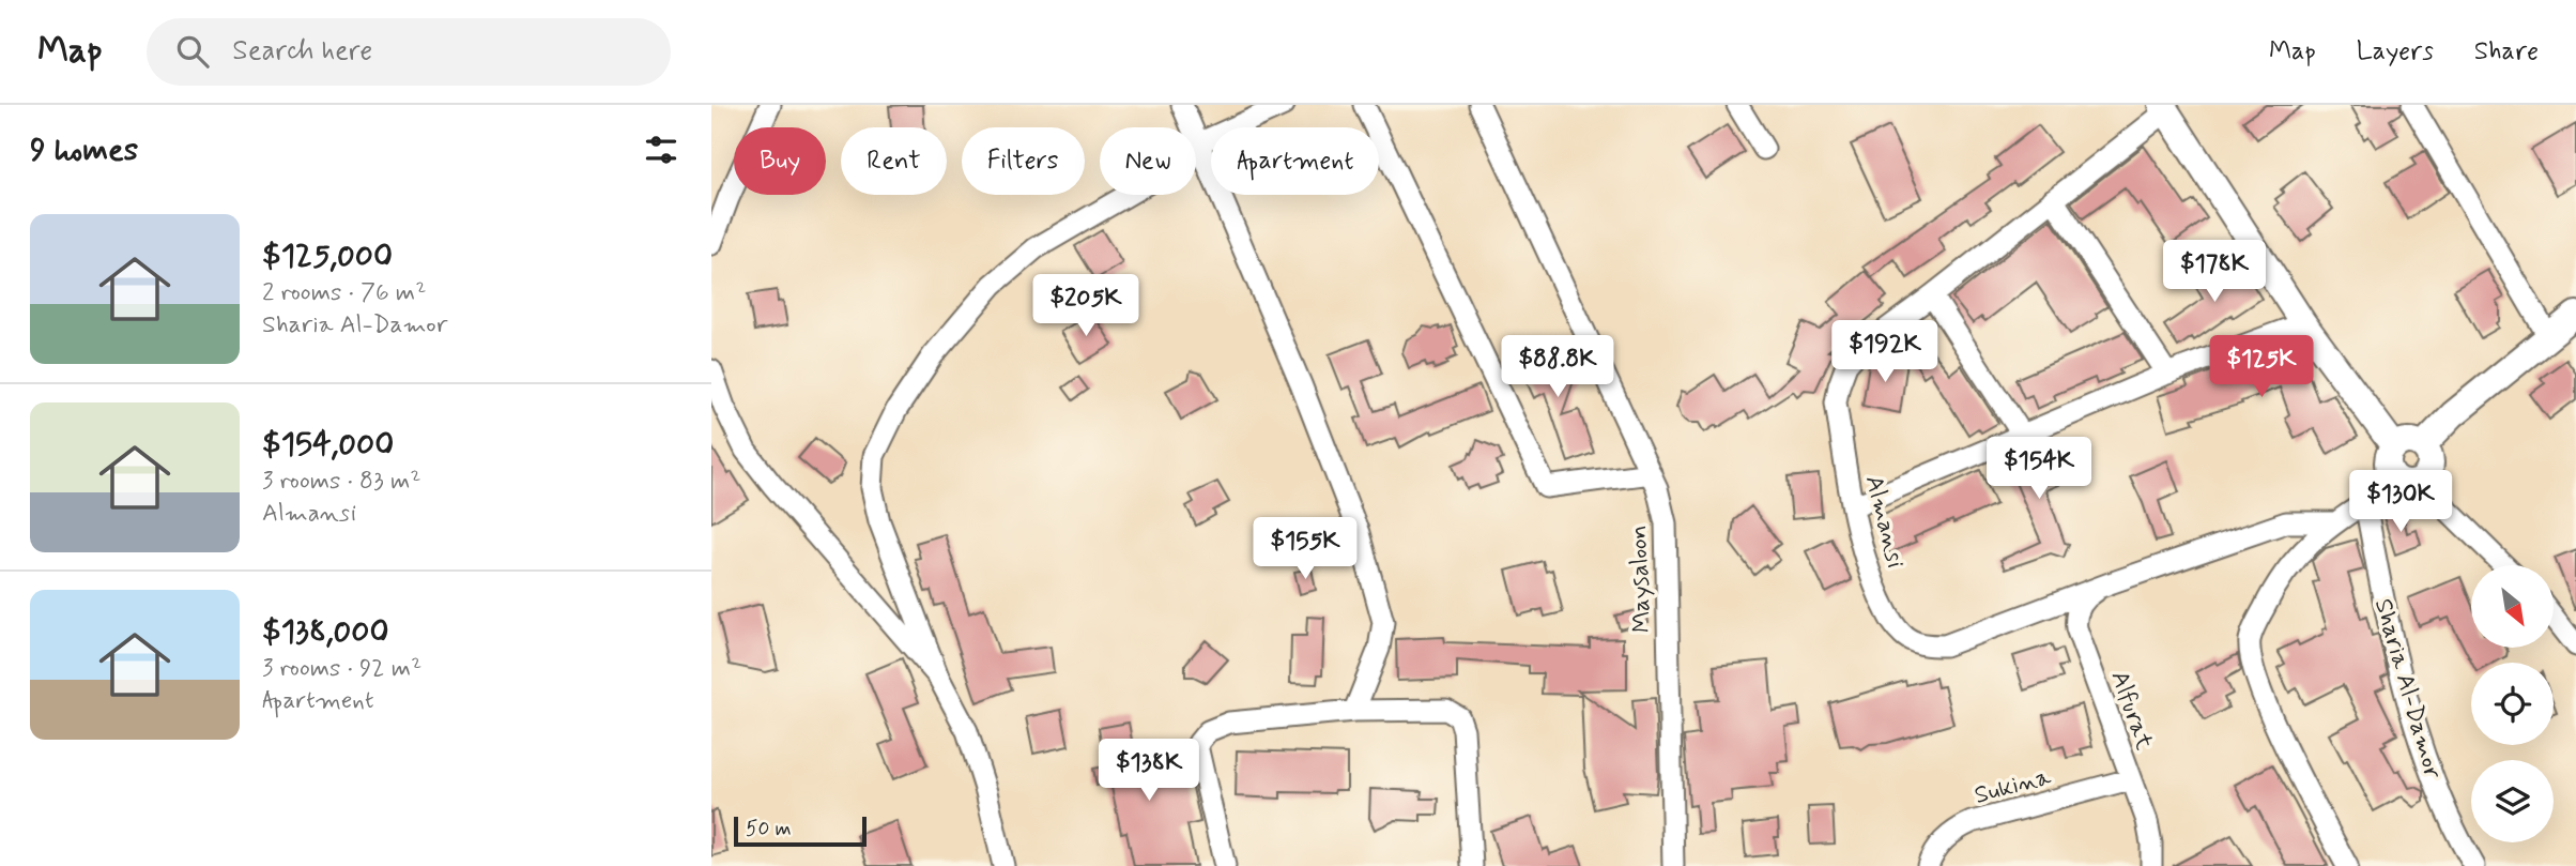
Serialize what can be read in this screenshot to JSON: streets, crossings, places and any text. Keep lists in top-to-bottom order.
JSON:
{
  "streets": {
    "street": [
      "Almansi",
      "Maysaloon",
      "Sharia Al-Damor",
      "Alfurat",
      "Sukina"
    ]
  },
  "crossings": [
    ["Almansi", "Alfurat"],
    ["Alfurat", "Sukina"]
  ],
  "scale_bar": "50 m",
  "north": "bottom right",
  "page": {
    "header": "Map",
    "search": "Search here",
    "nav": ["Map", "Layers", "Share"],
    "heading": "9 homes",
    "chip": [
      "Buy",
      "Rent",
      "Filters",
      "New",
      "Apartment"
    ],
    "list": [
      {
        "name": "$125,000",
        "note": "2 rooms · 76 m² · Sharia Al-Damor"
      },
      {
        "name": "$154,000",
        "note": "3 rooms · 83 m² · Almansi"
      },
      {
        "name": "$138,000",
        "note": "3 rooms · 92 m² · Apartment"
      }
    ],
    "price": [
      "$178K",
      "$205K",
      "$192K",
      "$88.8K",
      "$125K",
      "$154K",
      "$130K",
      "$155K",
      "$138K"
    ],
    "scale": "50 m"
  }
}
